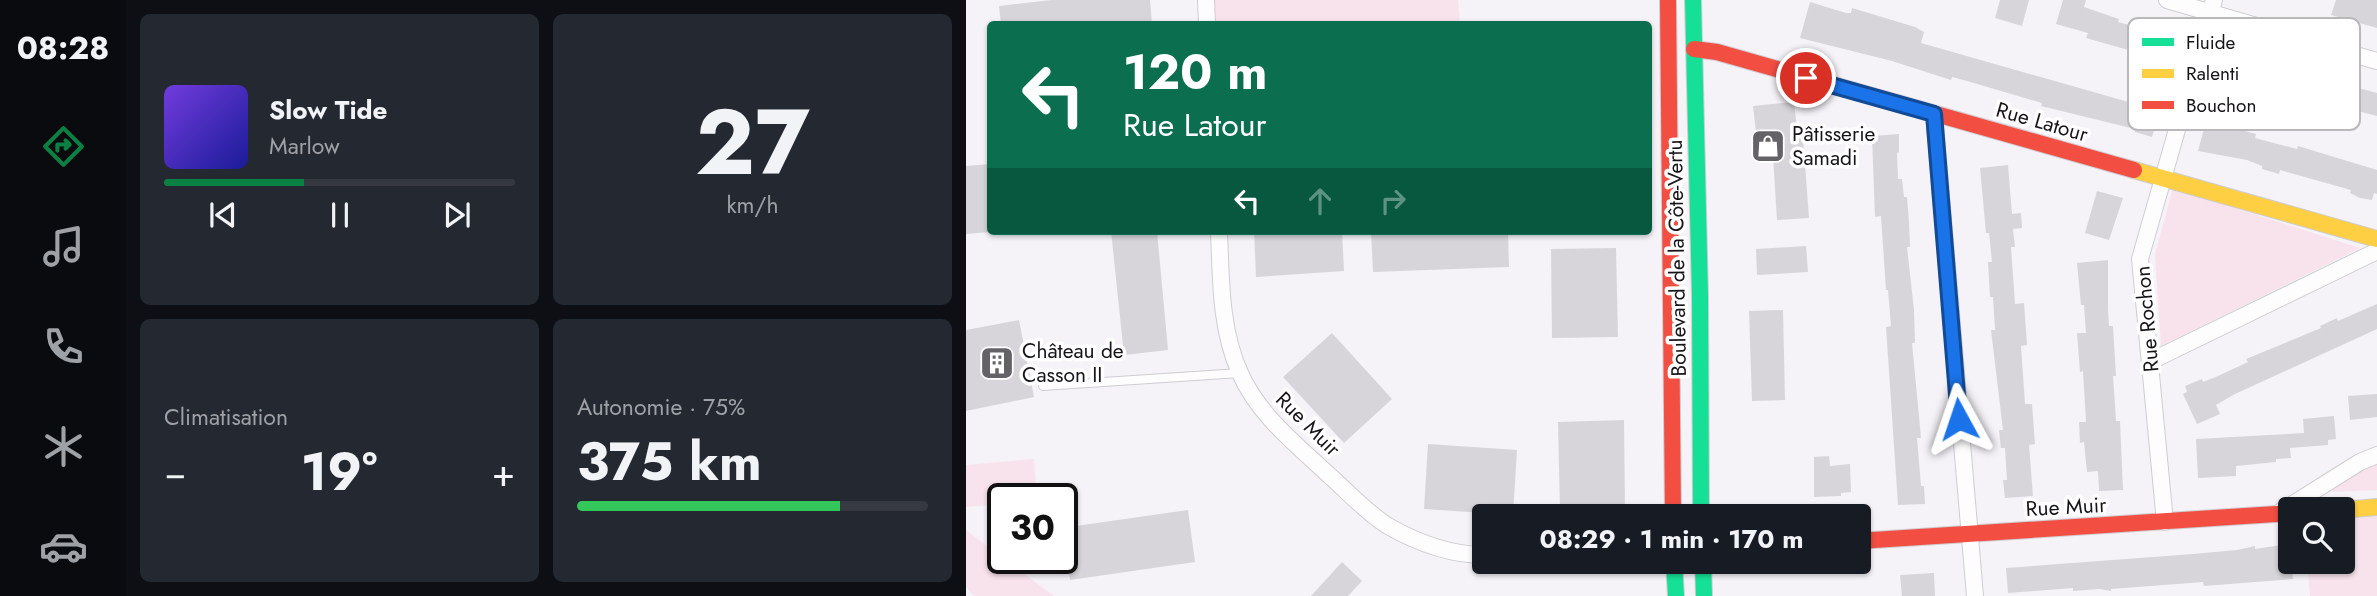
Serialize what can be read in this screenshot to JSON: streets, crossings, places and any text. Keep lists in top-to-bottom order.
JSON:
{
  "streets": {
    "street": [
      "Rue Latour",
      "Boulevard de la Côte-Vertu",
      "Rue Rochon",
      "Rue Muir"
    ]
  },
  "crossings": [
    ["Rue Latour", "Boulevard de la Côte-Vertu"],
    ["Rue Latour", "Rue Rochon"],
    ["Rue Rochon", "Rue Muir"]
  ],
  "places": {
    "shop": ["Pâtisserie Samadi"],
    "building": ["Château de Casson II"]
  },
  "legend": ["Fluide", "Ralenti", "Bouchon"],
  "page": {
    "tabs": "08:28",
    "tile": [
      ["27", "km/h"],
      "Climatisation",
      ["Autonomie · 75%", "375 km"]
    ],
    "turn": ["120 m", "Rue Latour"],
    "song": ["Slow Tide", "Marlow"],
    "heat": ["−", "19°", "+"],
    "limit": "30",
    "trip": "08:29 · 1 min · 170 m"
  }
}
